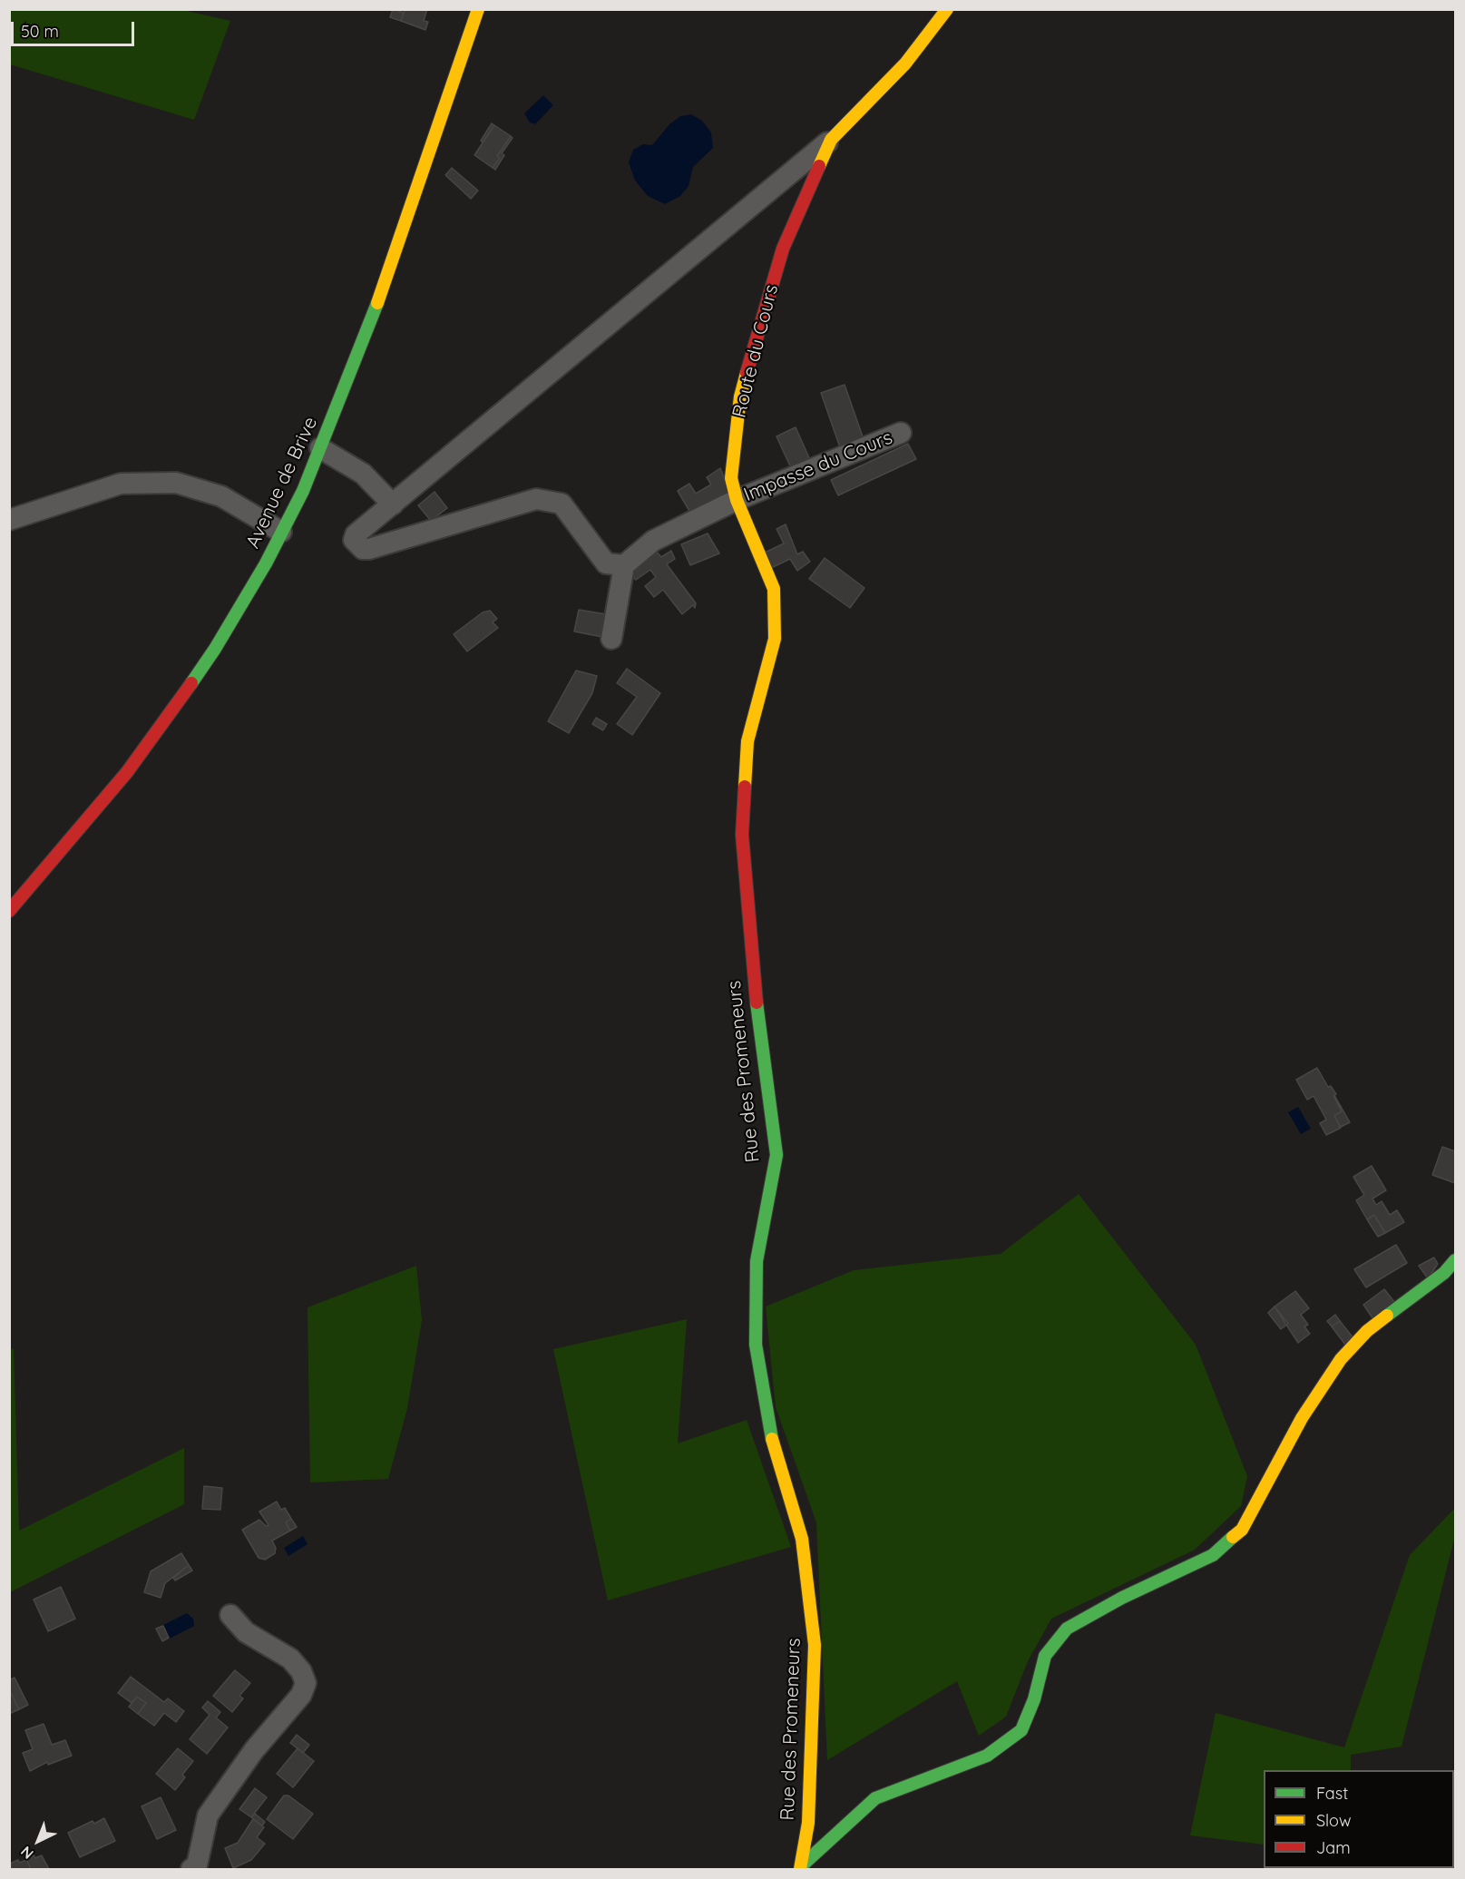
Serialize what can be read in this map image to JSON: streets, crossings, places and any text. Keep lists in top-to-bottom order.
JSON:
{
  "streets": {
    "street": [
      "Route du Cours",
      "Impasse du Cours",
      "Avenue de Brive",
      "Rue des Promeneurs"
    ]
  },
  "crossings": [
    ["Route du Cours", "Impasse du Cours"],
    ["Route du Cours", "Rue des Promeneurs"],
    ["Impasse du Cours", "Rue des Promeneurs"]
  ],
  "legend": ["Fast", "Slow", "Jam"],
  "scale_bar": "50 m",
  "north": "bottom left"
}
